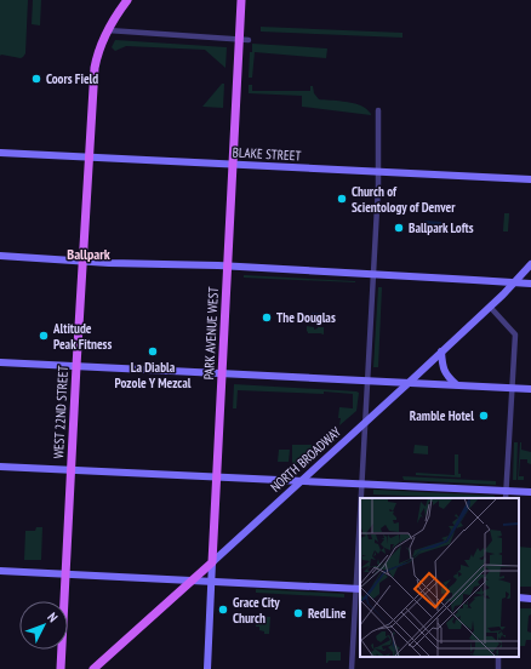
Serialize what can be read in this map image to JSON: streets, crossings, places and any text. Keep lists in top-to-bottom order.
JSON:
{
  "streets": {
    "main road": [
      "BLAKE STREET",
      "PARK AVENUE WEST",
      "WEST 22ND STREET",
      "NORTH BROADWAY"
    ]
  },
  "crossings": [
    ["BLAKE STREET", "PARK AVENUE WEST"],
    ["BLAKE STREET", "WEST 22ND STREET"],
    ["PARK AVENUE WEST", "NORTH BROADWAY"]
  ],
  "districts": ["Ballpark"],
  "places": [
    "Coors Field",
    "Church of Scientology of Denver",
    "Ballpark Lofts",
    "The Douglas",
    "Altitude Peak Fitness",
    "La Diabla Pozole Y Mezcal",
    "Ramble Hotel",
    "Grace City Church",
    "RedLine"
  ],
  "north": "top right"
}
